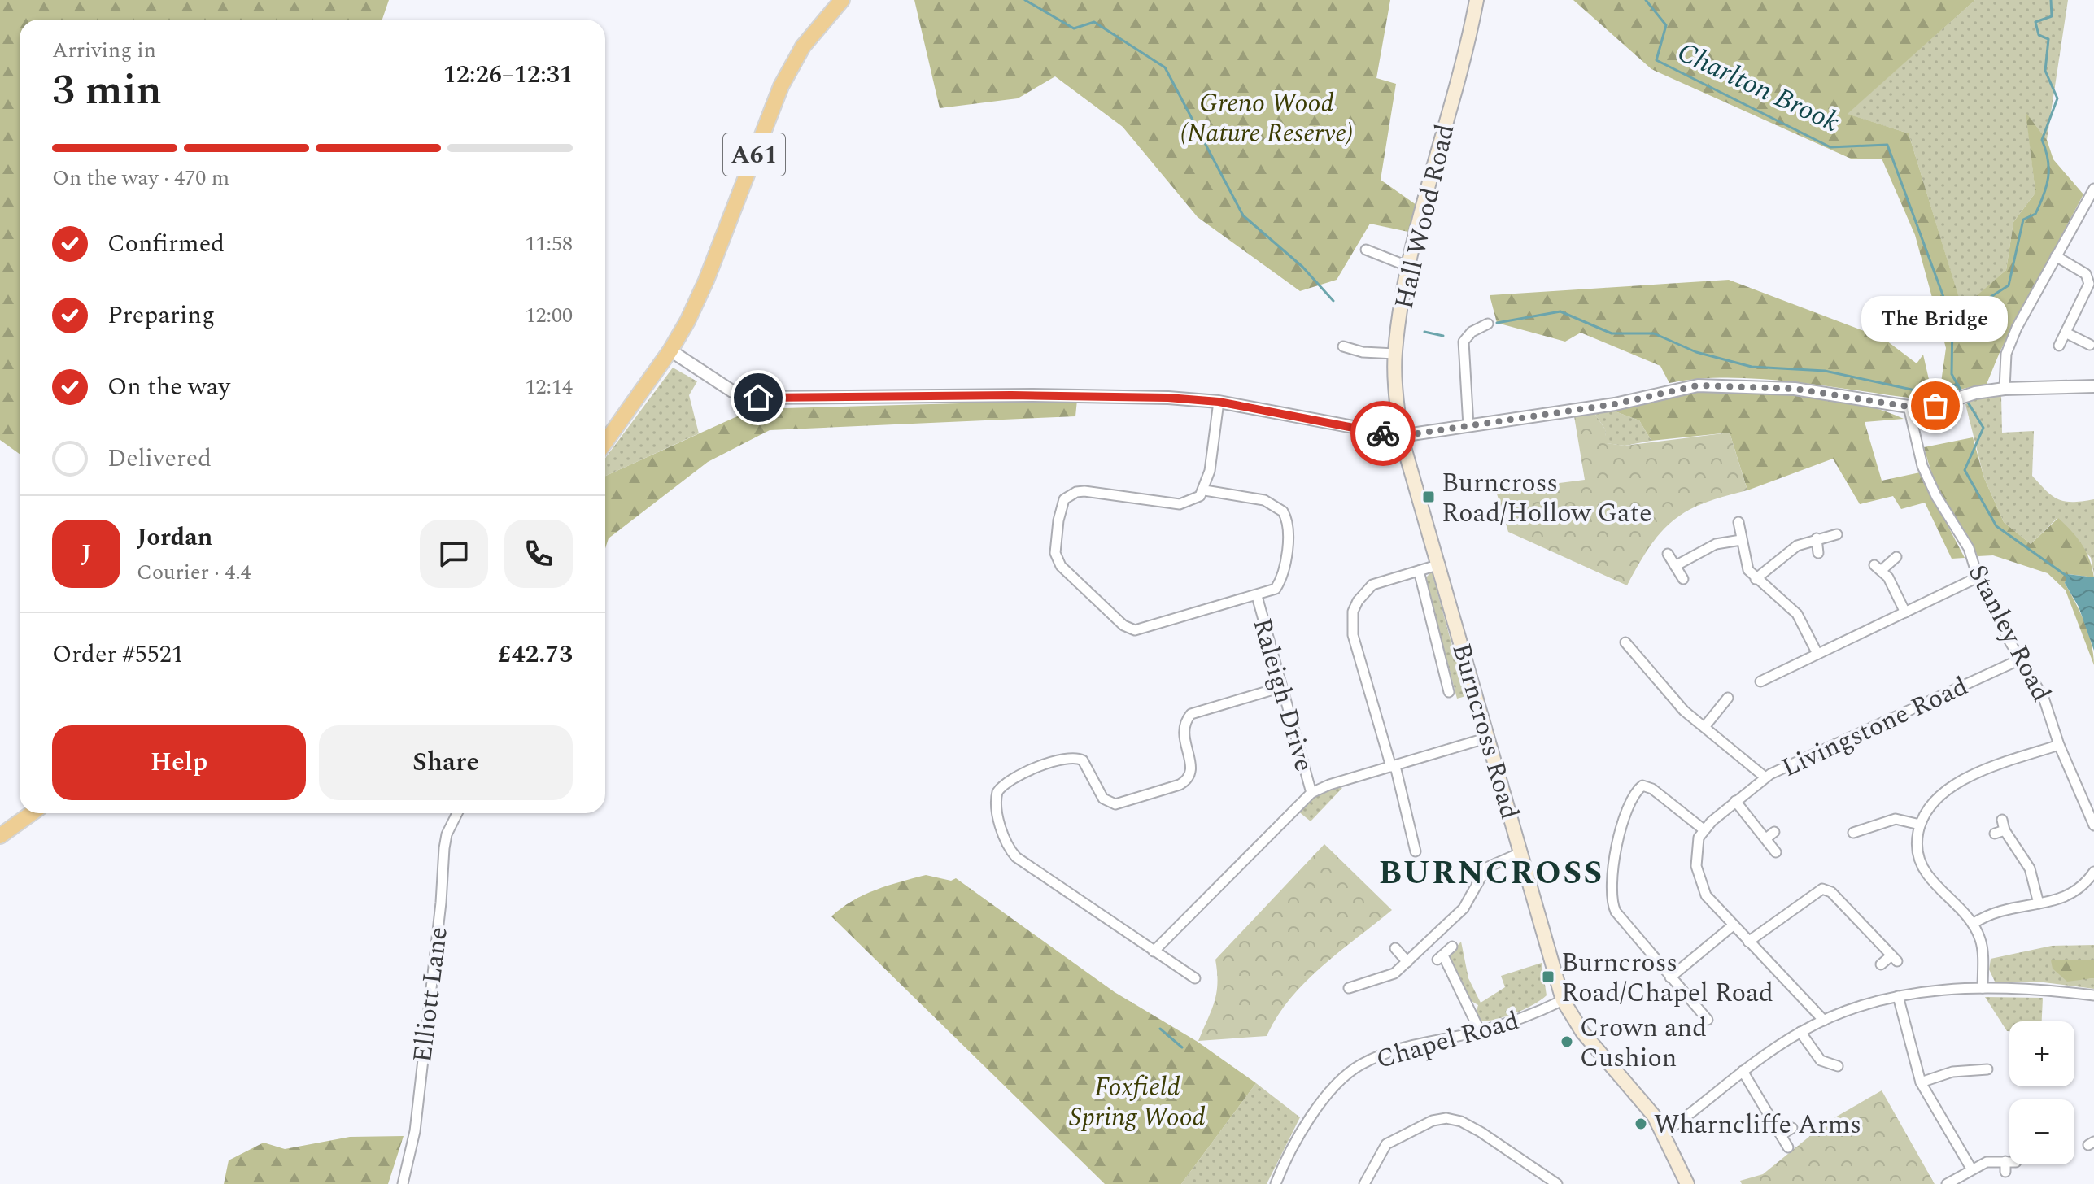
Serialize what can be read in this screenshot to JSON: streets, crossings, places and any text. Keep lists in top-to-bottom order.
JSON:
{
  "streets": {
    "highway": ["A61"],
    "main road": ["Hall Wood Road", "Burncross Road"],
    "street": [
      "Stanley Road",
      "Raleigh Drive",
      "Livingstone Road",
      "Elliott Lane",
      "Chapel Road"
    ]
  },
  "crossings": [
    ["Hall Wood Road", "Burncross Road"],
    ["Stanley Road", "Livingstone Road"],
    ["Burncross Road", "Chapel Road"]
  ],
  "districts": ["BURNCROSS"],
  "water": ["Charlton Brook"],
  "parks": ["Greno Wood (Nature Reserve)", "Foxfield Spring Wood"],
  "places": {
    "other": ["The Bridge", "Crown and Cushion", "Wharncliffe Arms"],
    "transit": ["Burncross Road/Hollow Gate", "Burncross Road/Chapel Road"]
  },
  "page": {
    "heading": ["3 min", "Arriving in", "12:26–12:31"],
    "panel": [
      "Jordan",
      "Courier · 4.4",
      "Order #5521",
      "£42.73"
    ],
    "bar": "On the way · 470 m",
    "list": [
      ["Confirmed", "11:58"],
      ["Preparing", "12:00"],
      ["On the way", "12:14"],
      "Delivered"
    ],
    "bubble": "The Bridge",
    "round": "J",
    "buttons": ["Help", "Share"],
    "map_buttons": ["+", "−"]
  }
}
